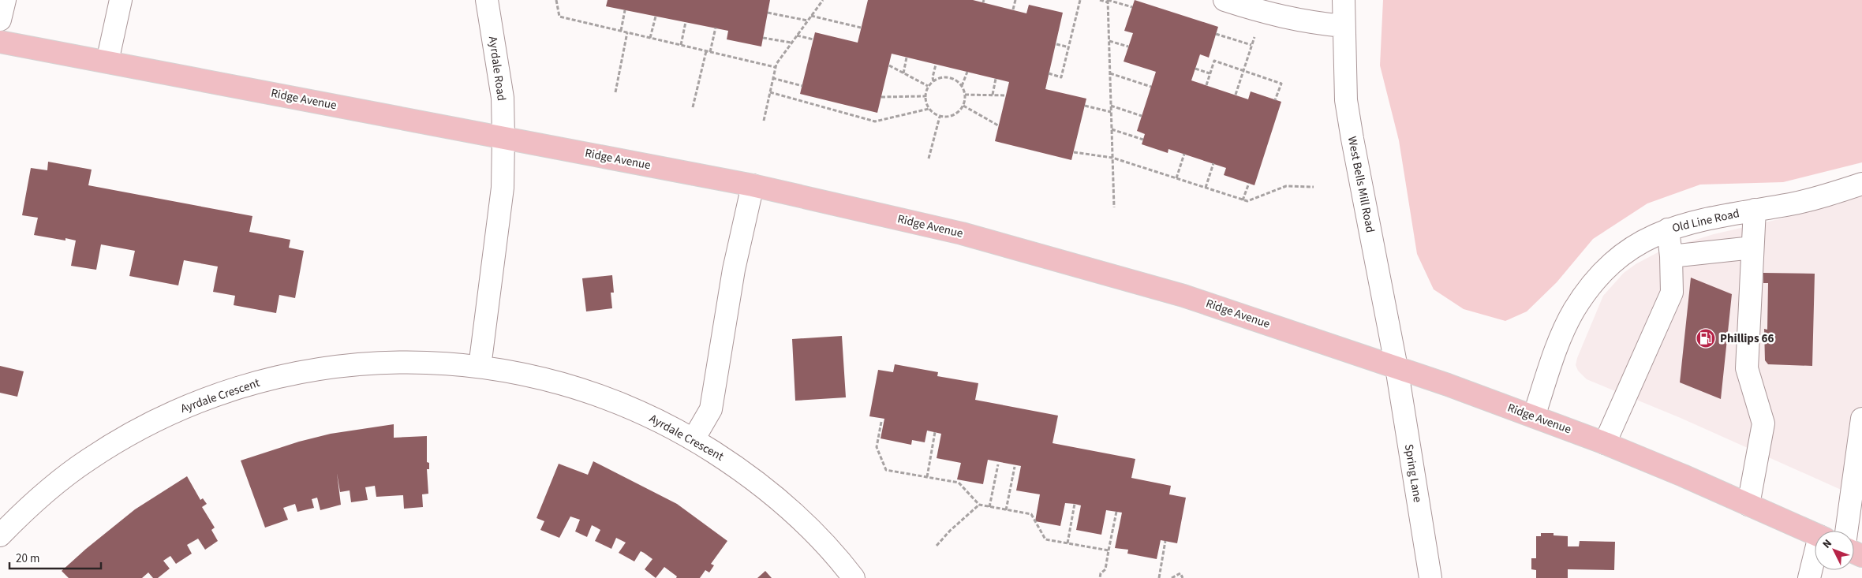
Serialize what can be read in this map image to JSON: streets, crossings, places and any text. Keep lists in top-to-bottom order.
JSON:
{
  "streets": {
    "main road": ["Ridge Avenue"],
    "street": [
      "Ayrdale Road",
      "West Bells Mill Road",
      "Old Line Road",
      "Ayrdale Crescent",
      "Spring Lane"
    ]
  },
  "crossings": [
    ["Ayrdale Road", "Ridge Avenue"],
    ["Ridge Avenue", "West Bells Mill Road"],
    ["Ridge Avenue", "Old Line Road"],
    ["Ridge Avenue", "Spring Lane"],
    ["West Bells Mill Road", "Spring Lane"]
  ],
  "places": {
    "fuel station": ["Phillips 66"]
  },
  "scale_bar": "20 m",
  "north": "top left"
}
